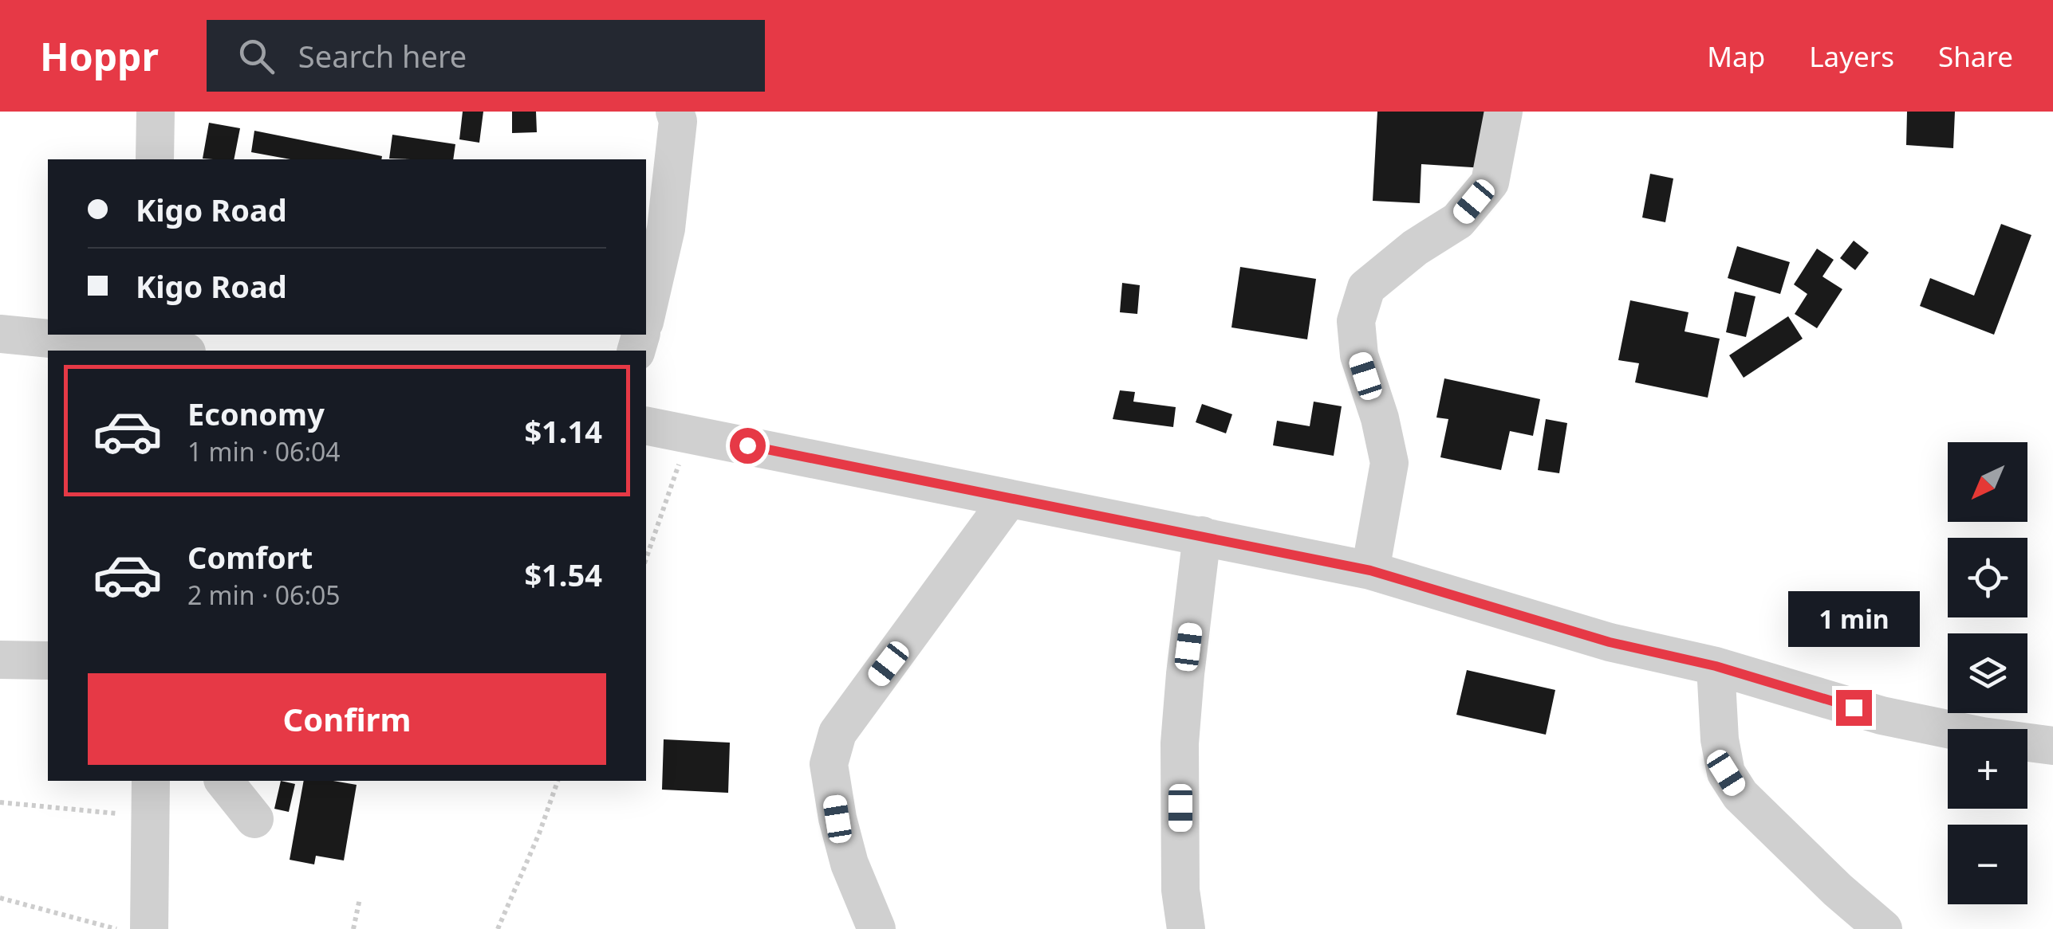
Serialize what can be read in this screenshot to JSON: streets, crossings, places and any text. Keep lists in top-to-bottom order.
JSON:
{
  "north": "bottom left",
  "page": {
    "header": "Hoppr",
    "search": "Search here",
    "nav": ["Map", "Layers", "Share"],
    "banner": ["Kigo Road", "Kigo Road"],
    "list": [
      {
        "name": "Economy",
        "note": "1 min · 06:04",
        "value": "$1.14"
      },
      {
        "name": "Comfort",
        "note": "2 min · 06:05",
        "value": "$1.54"
      }
    ],
    "map_buttons": ["+", "−"],
    "bubble": "1 min",
    "buttons": "Confirm"
  }
}
